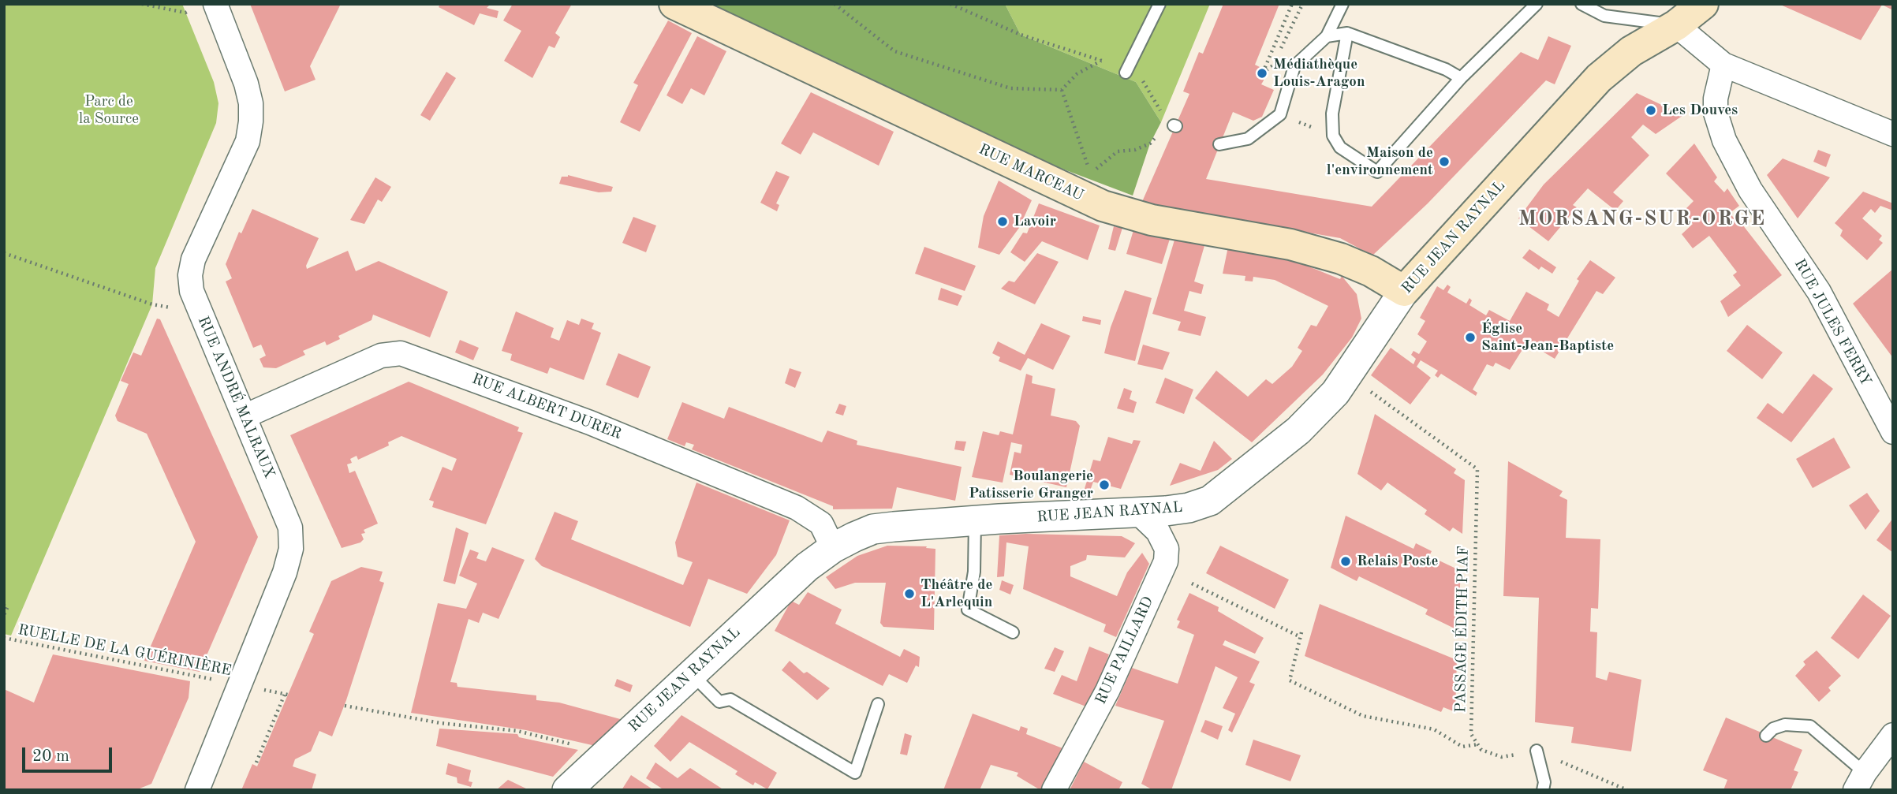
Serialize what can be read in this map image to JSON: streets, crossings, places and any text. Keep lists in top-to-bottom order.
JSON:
{
  "streets": {
    "main road": ["RUE MARCEAU", "RUE JEAN RAYNAL"],
    "street": [
      "RUE JULES FERRY",
      "RUE ANDRÉ MALRAUX",
      "RUE ALBERT DURER",
      "RUE PAILLARD"
    ],
    "path": ["PASSAGE ÉDITH PIAF", "RUELLE DE LA GUÉRINIÈRE"]
  },
  "crossings": [
    ["RUE MARCEAU", "RUE JEAN RAYNAL"],
    ["RUE JEAN RAYNAL", "RUE ALBERT DURER"],
    ["RUE JEAN RAYNAL", "RUE PAILLARD"],
    ["RUE ANDRÉ MALRAUX", "RUE ALBERT DURER"],
    ["RUE ANDRÉ MALRAUX", "RUELLE DE LA GUÉRINIÈRE"]
  ],
  "districts": ["MORSANG-SUR-ORGE"],
  "parks": ["Parc de la Source"],
  "places": [
    "Médiathèque Louis-Aragon",
    "Les Douves",
    "Maison de l'environnement",
    "Lavoir",
    "Église Saint-Jean-Baptiste",
    "Boulangerie Patisserie Granger",
    "Relais Poste",
    "Théâtre de L'Arlequin"
  ],
  "scale_bar": "20 m"
}
